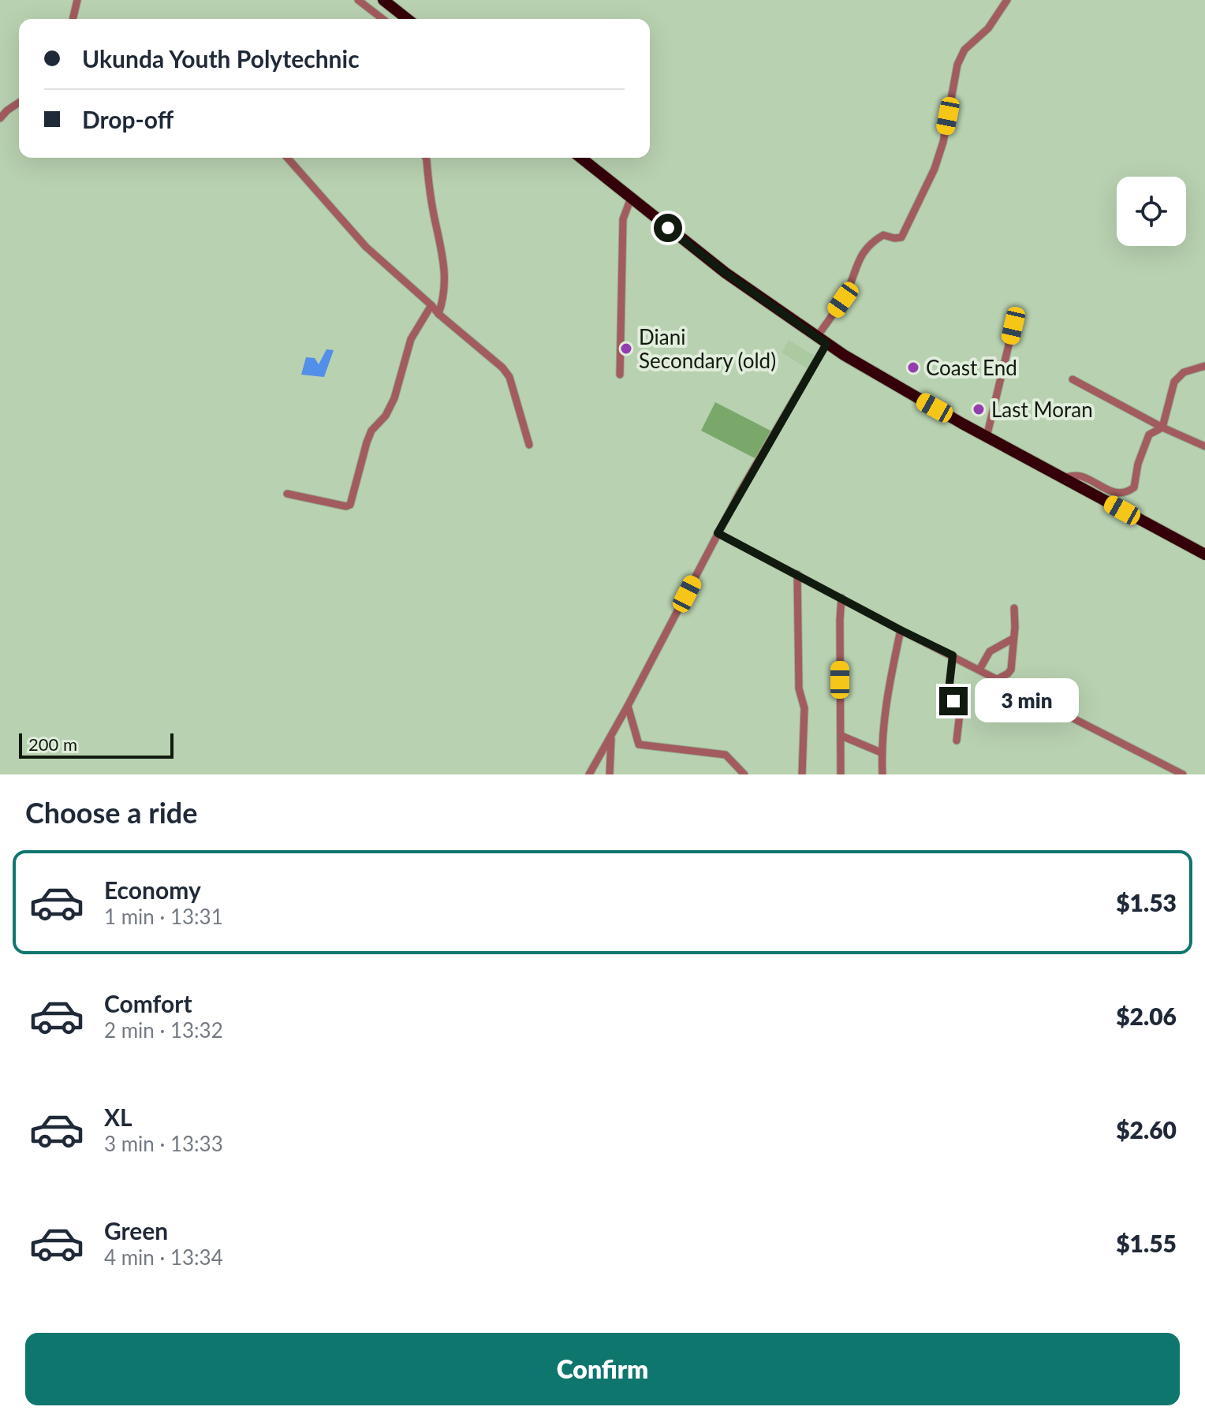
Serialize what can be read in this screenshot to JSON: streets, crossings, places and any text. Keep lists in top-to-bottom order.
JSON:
{
  "places": ["Diani Secondary (old)", "Coast End", "Last Moran"],
  "scale_bar": "200 m",
  "page": {
    "banner": ["Ukunda Youth Polytechnic", "Drop-off"],
    "bubble": "3 min",
    "scale": "200 m",
    "heading": "Choose a ride",
    "list": [
      {
        "name": "Economy",
        "note": "1 min · 13:31",
        "value": "$1.53"
      },
      {
        "name": "Comfort",
        "note": "2 min · 13:32",
        "value": "$2.06"
      },
      {
        "name": "XL",
        "note": "3 min · 13:33",
        "value": "$2.60"
      },
      {
        "name": "Green",
        "note": "4 min · 13:34",
        "value": "$1.55"
      }
    ],
    "buttons": "Confirm"
  }
}
